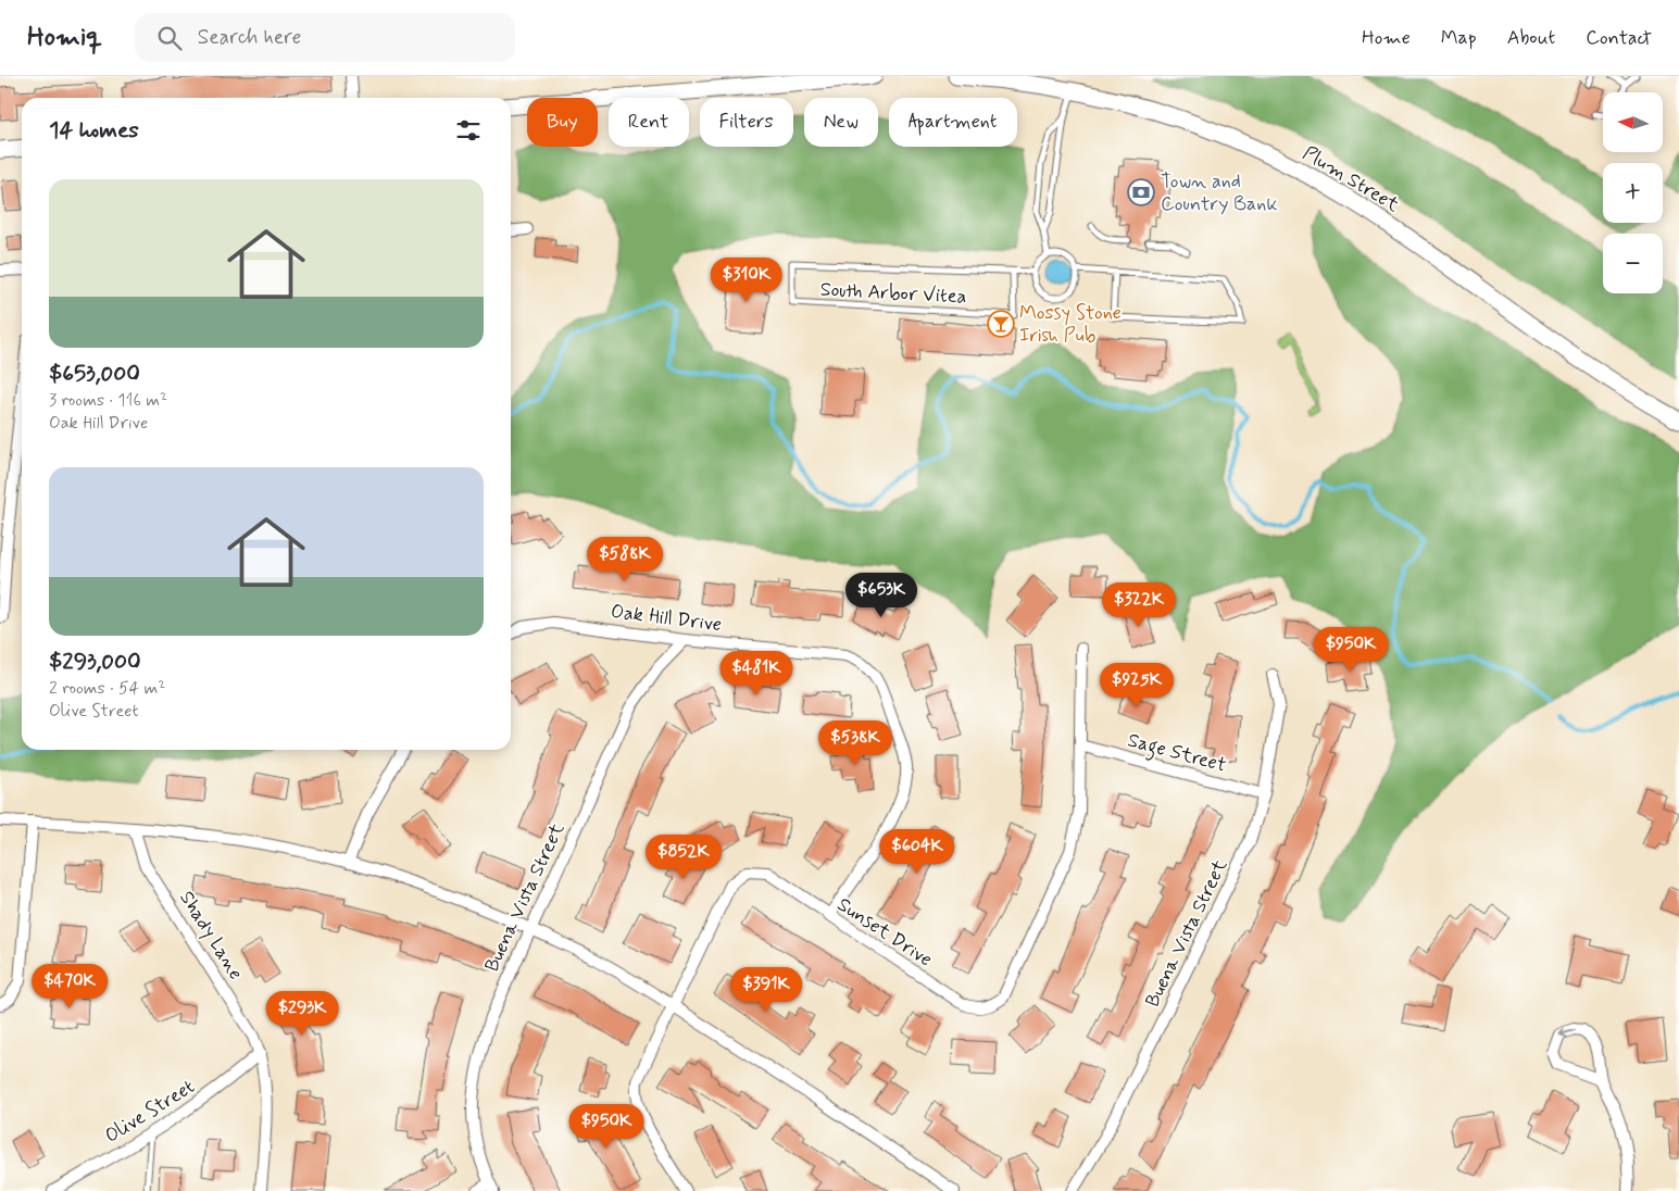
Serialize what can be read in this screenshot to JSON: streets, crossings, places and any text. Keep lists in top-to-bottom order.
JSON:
{
  "streets": {
    "main road": ["Plum Street"],
    "street": [
      "Oak Hill Drive",
      "Sage Street",
      "Buena Vista Street",
      "Sunset Drive",
      "Shady Lane",
      "Olive Street"
    ],
    "lane": ["South Arbor Vitea"]
  },
  "crossings": [
    ["Oak Hill Drive", "Buena Vista Street"],
    ["Oak Hill Drive", "Sunset Drive"],
    ["Sage Street", "Buena Vista Street"],
    ["Sage Street", "Sunset Drive"],
    ["Shady Lane", "Olive Street"]
  ],
  "places": {
    "bank": ["Town and Country Bank"],
    "bar": ["Mossy Stone Irish Pub"]
  },
  "north": "left",
  "page": {
    "header": "Homiq",
    "search": "Search here",
    "nav": [
      "Home",
      "Map",
      "About",
      "Contact"
    ],
    "map_buttons": ["+", "−"],
    "chip": [
      "Buy",
      "Rent",
      "Filters",
      "New",
      "Apartment"
    ],
    "heading": "14 homes",
    "list": [
      {
        "name": "$653,000",
        "note": "3 rooms · 116 m² · Oak Hill Drive"
      },
      {
        "name": "$293,000",
        "note": "2 rooms · 54 m² · Olive Street"
      }
    ],
    "price": [
      "$310K",
      "$588K",
      "$653K",
      "$322K",
      "$950K",
      "$481K",
      "$925K",
      "$538K",
      "$604K",
      "$852K",
      "$470K",
      "$391K",
      "$293K",
      "$950K"
    ]
  }
}
